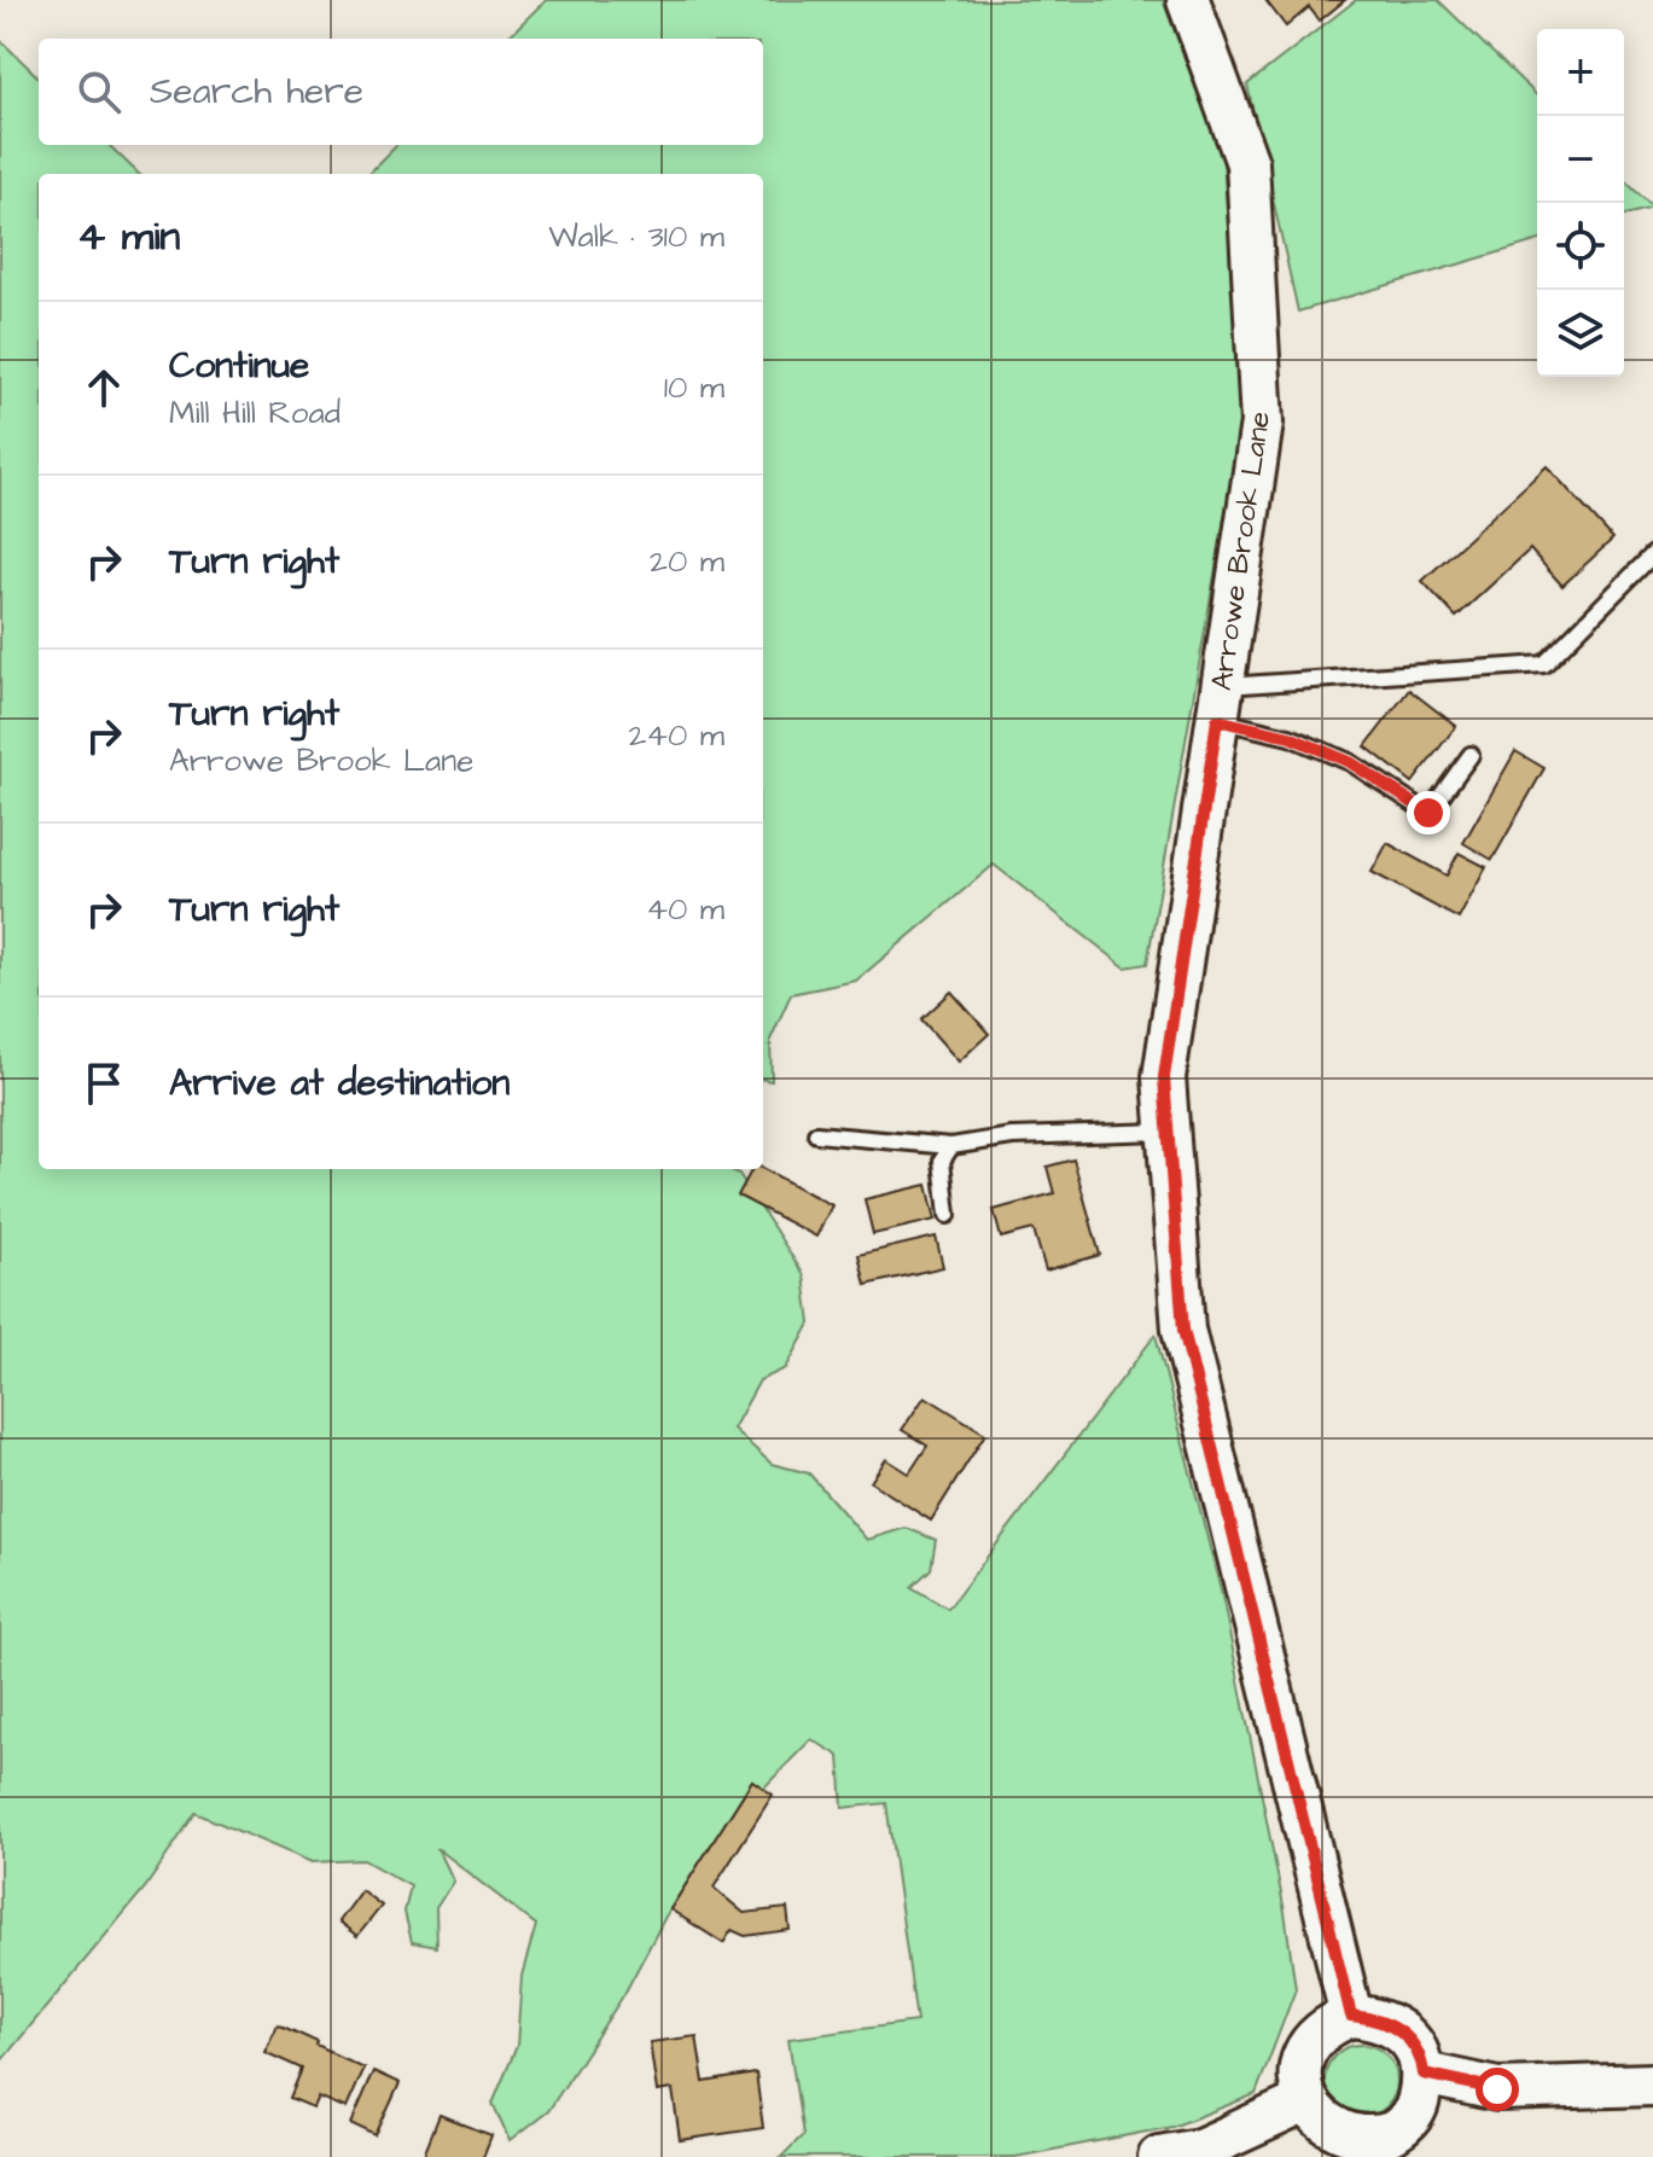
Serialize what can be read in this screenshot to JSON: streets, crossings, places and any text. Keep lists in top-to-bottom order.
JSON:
{
  "streets": {
    "street": ["Arrowe Brook Lane"]
  },
  "page": {
    "map_buttons": ["+", "−"],
    "search": "Search here",
    "heading": ["4 min", "Walk · 310 m"],
    "list": [
      ["Continue", "Mill Hill Road", "10 m"],
      ["Turn right", "20 m"],
      ["Turn right", "Arrowe Brook Lane", "240 m"],
      ["Turn right", "40 m"],
      "Arrive at destination"
    ]
  }
}
